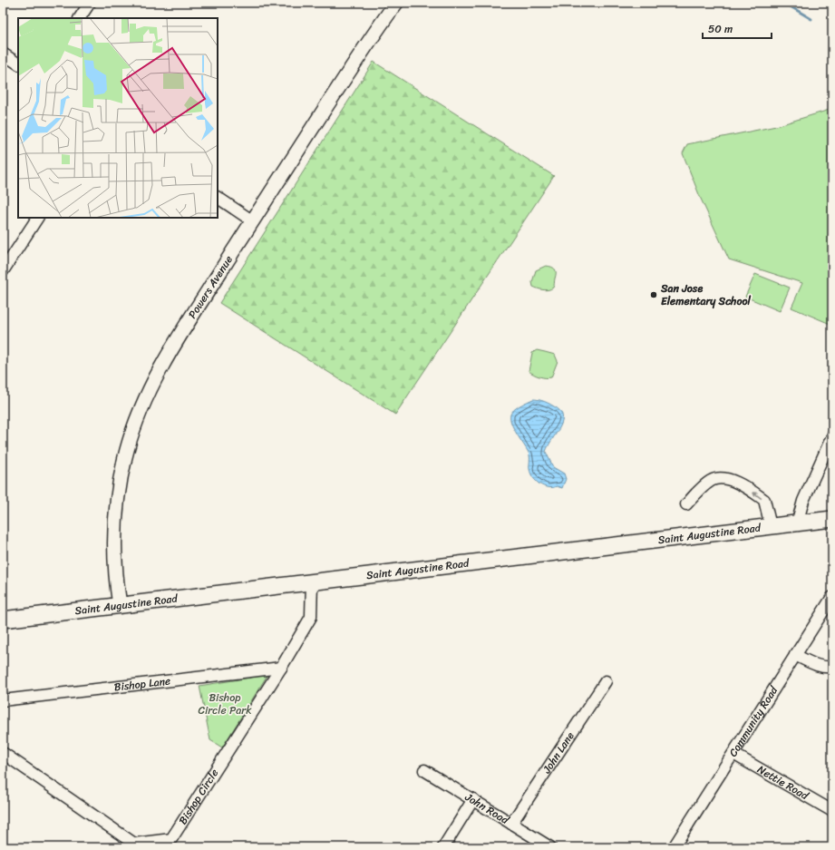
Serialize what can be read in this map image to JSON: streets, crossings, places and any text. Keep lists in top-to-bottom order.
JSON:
{
  "streets": {
    "main road": ["Saint Augustine Road"],
    "street": [
      "Powers Avenue",
      "Bishop Lane",
      "Community Road",
      "John Lane",
      "Nettie Road",
      "Bishop Circle",
      "John Road"
    ]
  },
  "crossings": [
    ["Powers Avenue", "Saint Augustine Road"],
    ["Saint Augustine Road", "Bishop Circle"],
    ["Bishop Lane", "Bishop Circle"],
    ["Community Road", "Nettie Road"],
    ["John Lane", "John Road"]
  ],
  "parks": ["Bishop Circle Park"],
  "places": ["San Jose Elementary School"],
  "scale_bar": "50 m"
}
